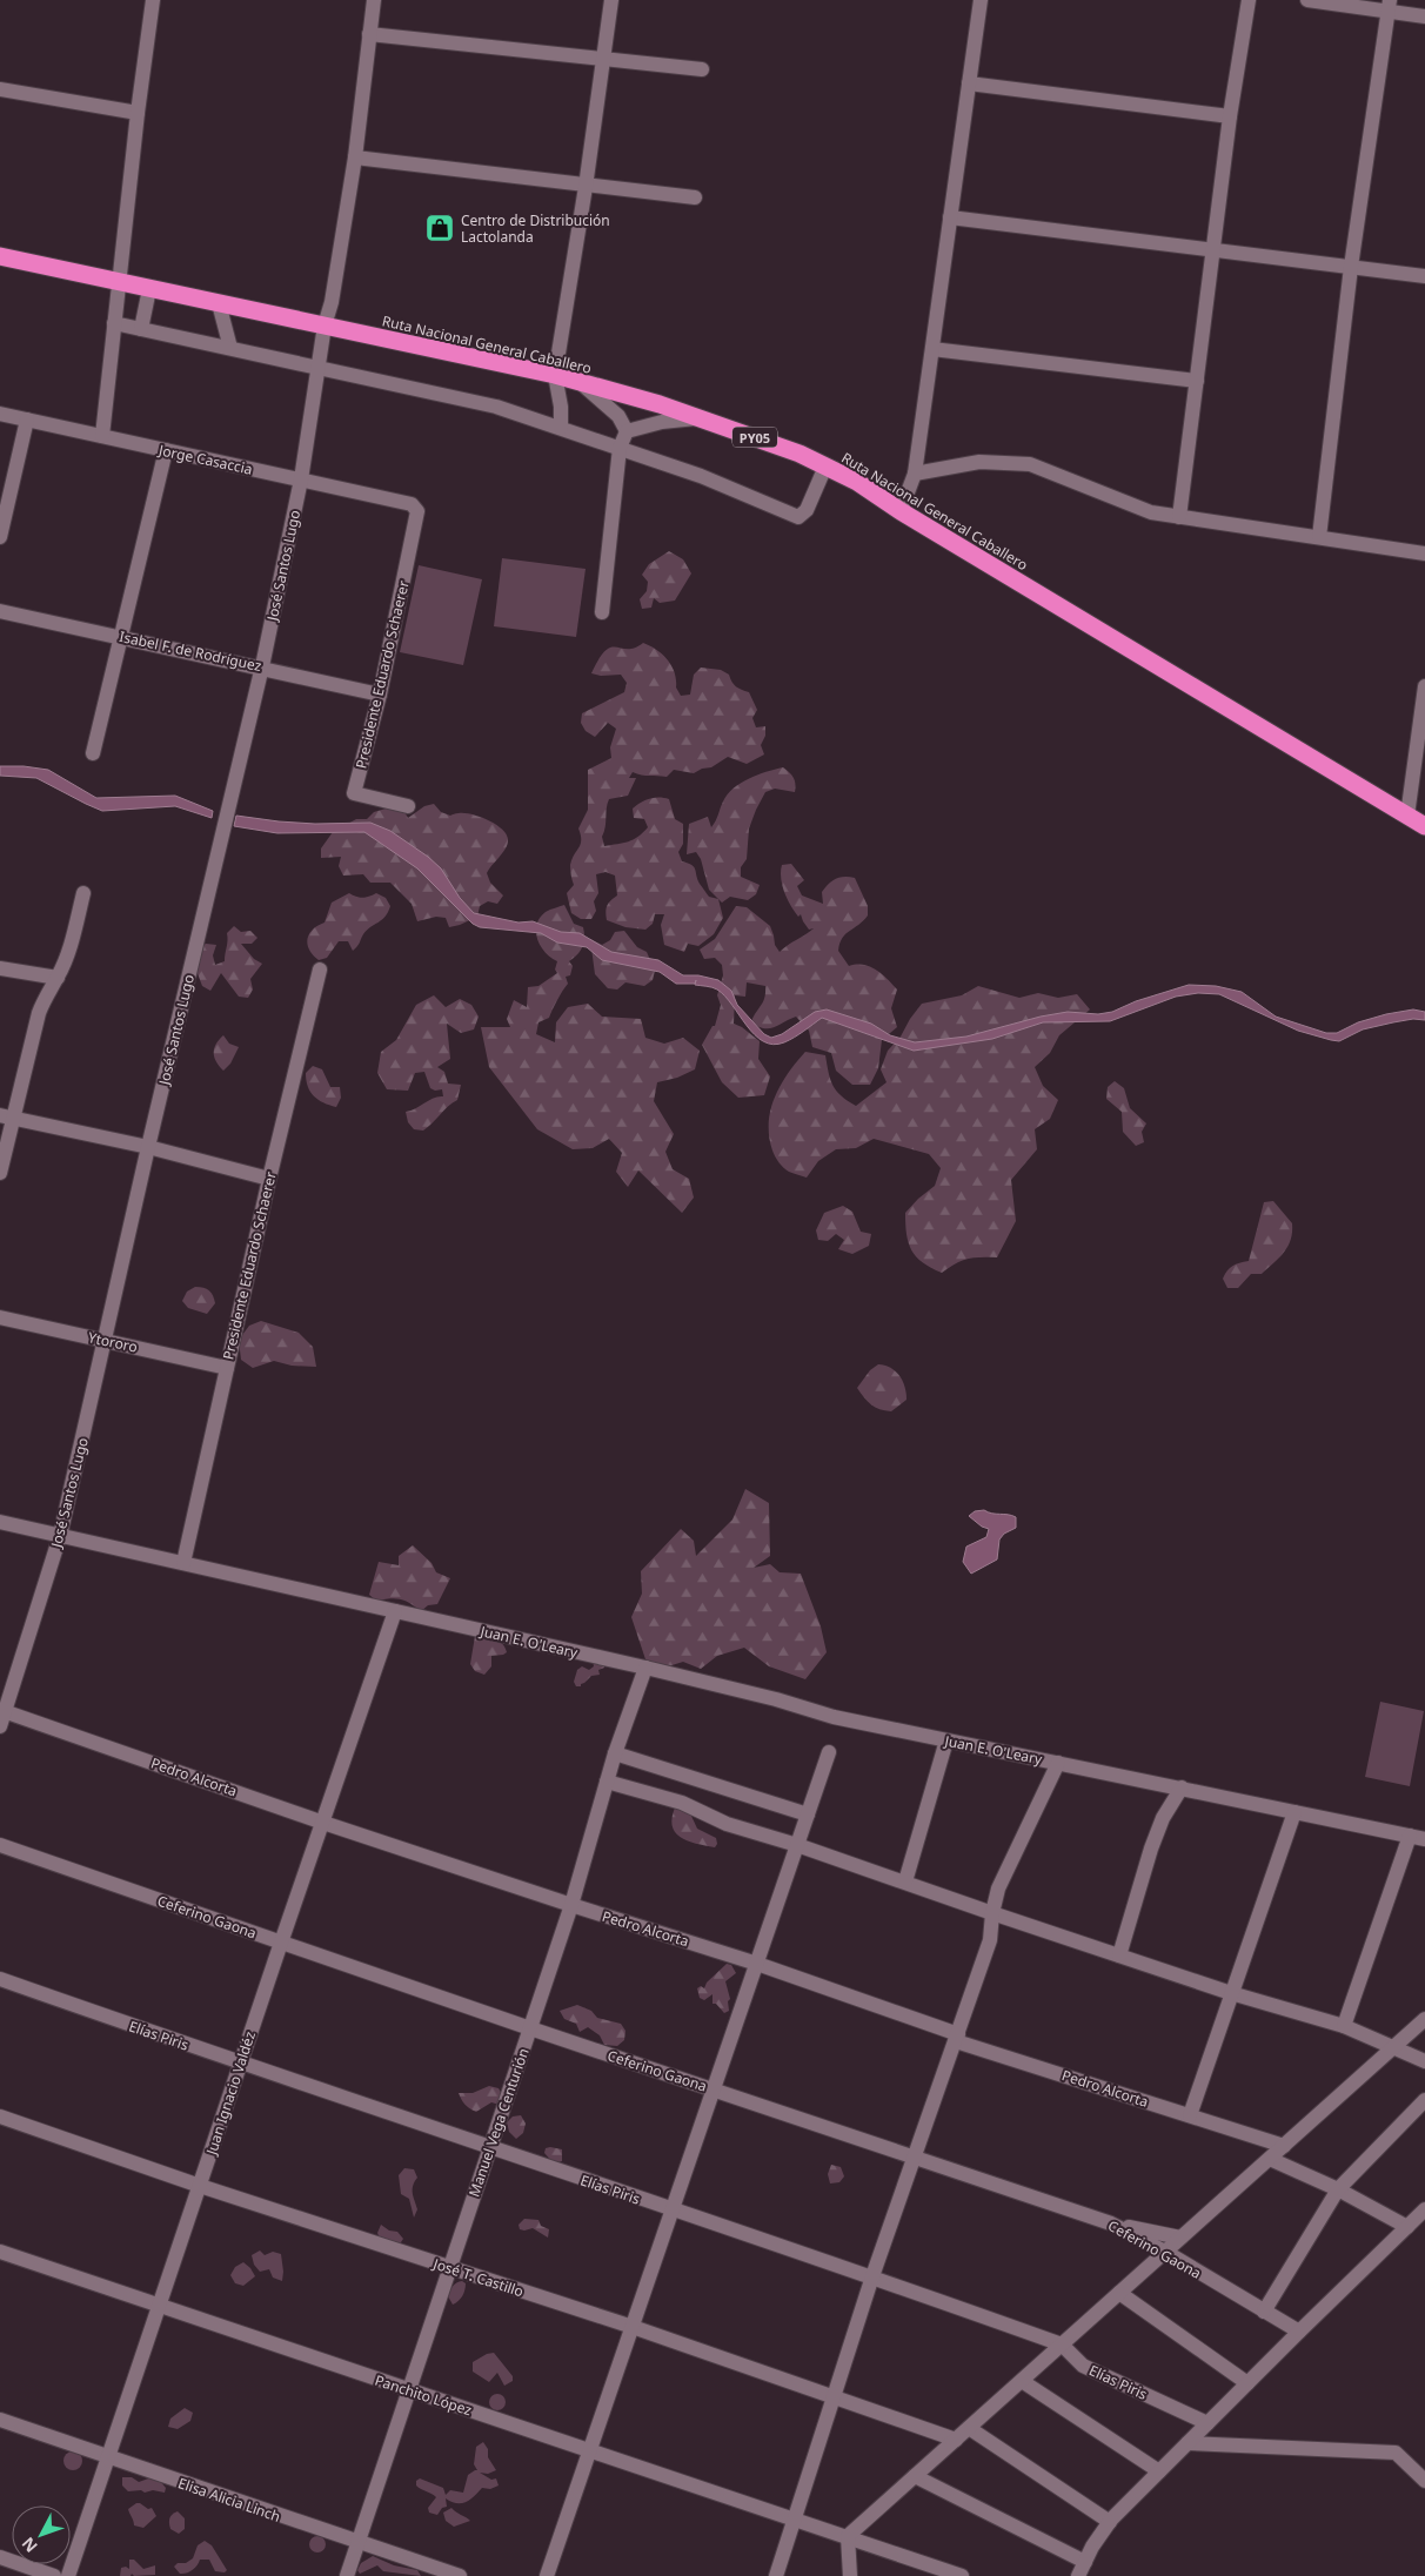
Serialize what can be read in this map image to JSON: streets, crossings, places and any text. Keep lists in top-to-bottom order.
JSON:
{
  "streets": {
    "highway": ["Ruta Nacional General Caballero", "PY05"],
    "street": [
      "Jorge Casaccia",
      "José Santos Lugo",
      "Isabel F. de Rodríguez",
      "Presidente Eduardo Schaerer",
      "Ytororo",
      "Juan E. O'Leary",
      "Pedro Alcorta",
      "Ceferino Gaona",
      "Elías Piris",
      "Juan Ignacio Valdéz",
      "Manuel Vega Centurión",
      "José T. Castillo",
      "Panchito López",
      "Elisa Alicia Linch"
    ]
  },
  "crossings": [
    ["Ruta Nacional General Caballero", "José Santos Lugo"],
    ["Jorge Casaccia", "José Santos Lugo"],
    ["Jorge Casaccia", "Presidente Eduardo Schaerer"],
    ["José Santos Lugo", "Isabel F. de Rodríguez"],
    ["José Santos Lugo", "Ytororo"],
    ["José Santos Lugo", "Juan E. O'Leary"],
    ["José Santos Lugo", "Pedro Alcorta"],
    ["Isabel F. de Rodríguez", "Presidente Eduardo Schaerer"],
    ["Presidente Eduardo Schaerer", "Ytororo"],
    ["Presidente Eduardo Schaerer", "Juan E. O'Leary"],
    ["Juan E. O'Leary", "Juan Ignacio Valdéz"],
    ["Juan E. O'Leary", "Manuel Vega Centurión"],
    ["Pedro Alcorta", "Juan Ignacio Valdéz"],
    ["Pedro Alcorta", "Manuel Vega Centurión"],
    ["Ceferino Gaona", "Juan Ignacio Valdéz"],
    ["Ceferino Gaona", "Manuel Vega Centurión"],
    ["Elías Piris", "Juan Ignacio Valdéz"],
    ["Elías Piris", "Manuel Vega Centurión"],
    ["Juan Ignacio Valdéz", "José T. Castillo"],
    ["Juan Ignacio Valdéz", "Panchito López"],
    ["Juan Ignacio Valdéz", "Elisa Alicia Linch"],
    ["Manuel Vega Centurión", "José T. Castillo"],
    ["Manuel Vega Centurión", "Panchito López"],
    ["Manuel Vega Centurión", "Elisa Alicia Linch"]
  ],
  "places": {
    "shop": ["Centro de Distribución Lactolanda"]
  },
  "north": "bottom left"
}
